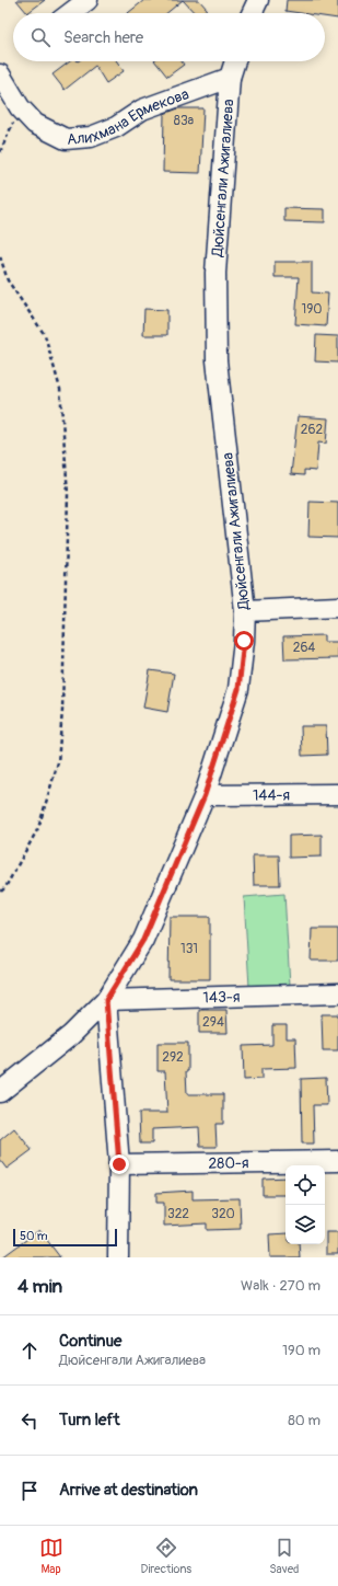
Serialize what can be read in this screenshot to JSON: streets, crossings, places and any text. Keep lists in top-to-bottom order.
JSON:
{
  "streets": {
    "street": [
      "Алихмана Ермекова",
      "Дюйсенгали Ажигалиева",
      "144-я",
      "143-я",
      "280-я"
    ]
  },
  "crossings": [
    ["Алихмана Ермекова", "Дюйсенгали Ажигалиева"],
    ["Дюйсенгали Ажигалиева", "144-я"],
    ["Дюйсенгали Ажигалиева", "143-я"]
  ],
  "house_numbers": [
    "83а",
    "190",
    "262",
    "264",
    "131",
    "294",
    "292",
    "322",
    "320"
  ],
  "scale_bar": "50 m",
  "page": {
    "search": "Search here",
    "scale": "50 m",
    "heading": ["4 min", "Walk · 270 m"],
    "list": [
      ["Continue", "Дюйсенгали Ажигалиева", "190 m"],
      ["Turn left", "80 m"],
      "Arrive at destination"
    ],
    "nav": ["Map", "Directions", "Saved"]
  }
}
